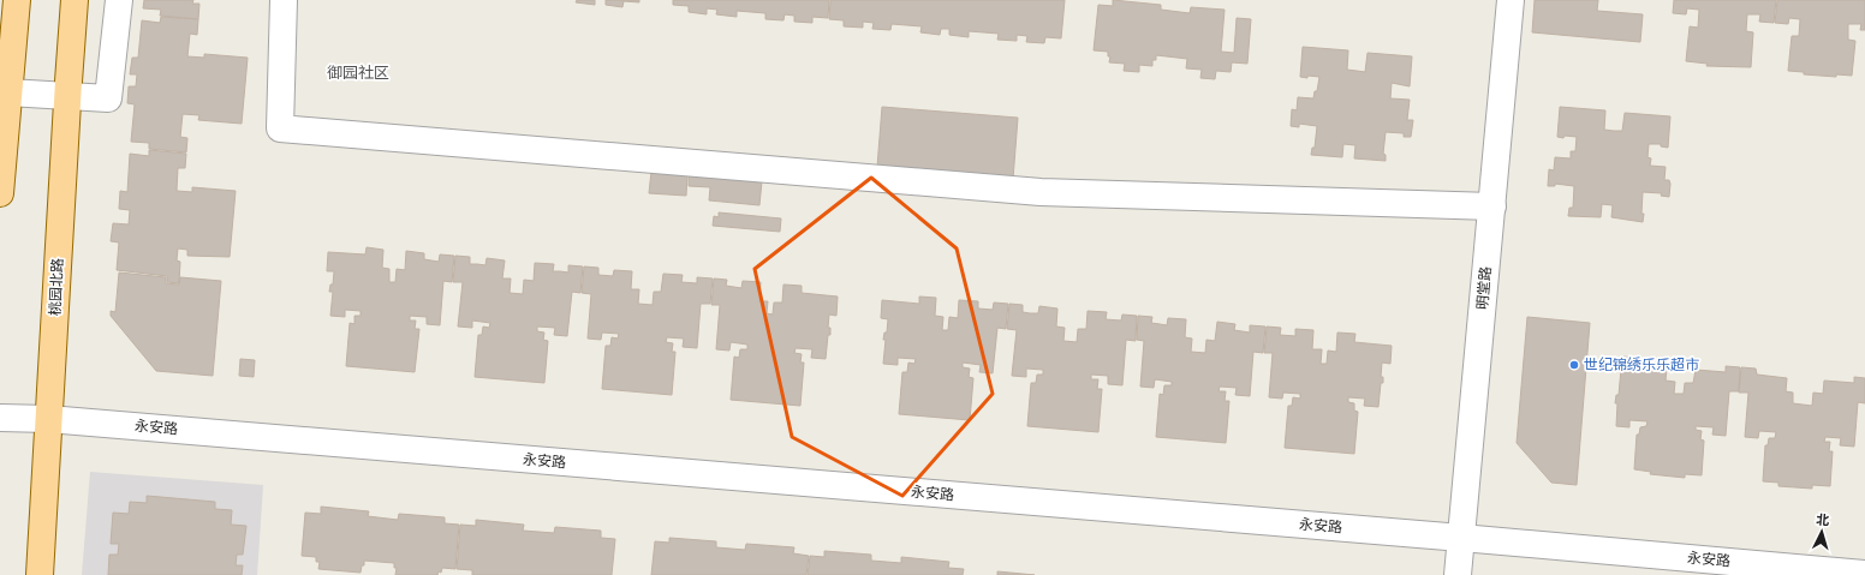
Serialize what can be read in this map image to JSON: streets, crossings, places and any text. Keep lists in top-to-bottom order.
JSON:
{
  "streets": {
    "main road": ["桃园北路"],
    "street": ["明堂路", "永安路"]
  },
  "crossings": [
    ["桃园北路", "永安路"],
    ["明堂路", "永安路"]
  ],
  "districts": ["御园社区"],
  "places": ["世纪锦绣乐乐超市"],
  "north": "top"
}
